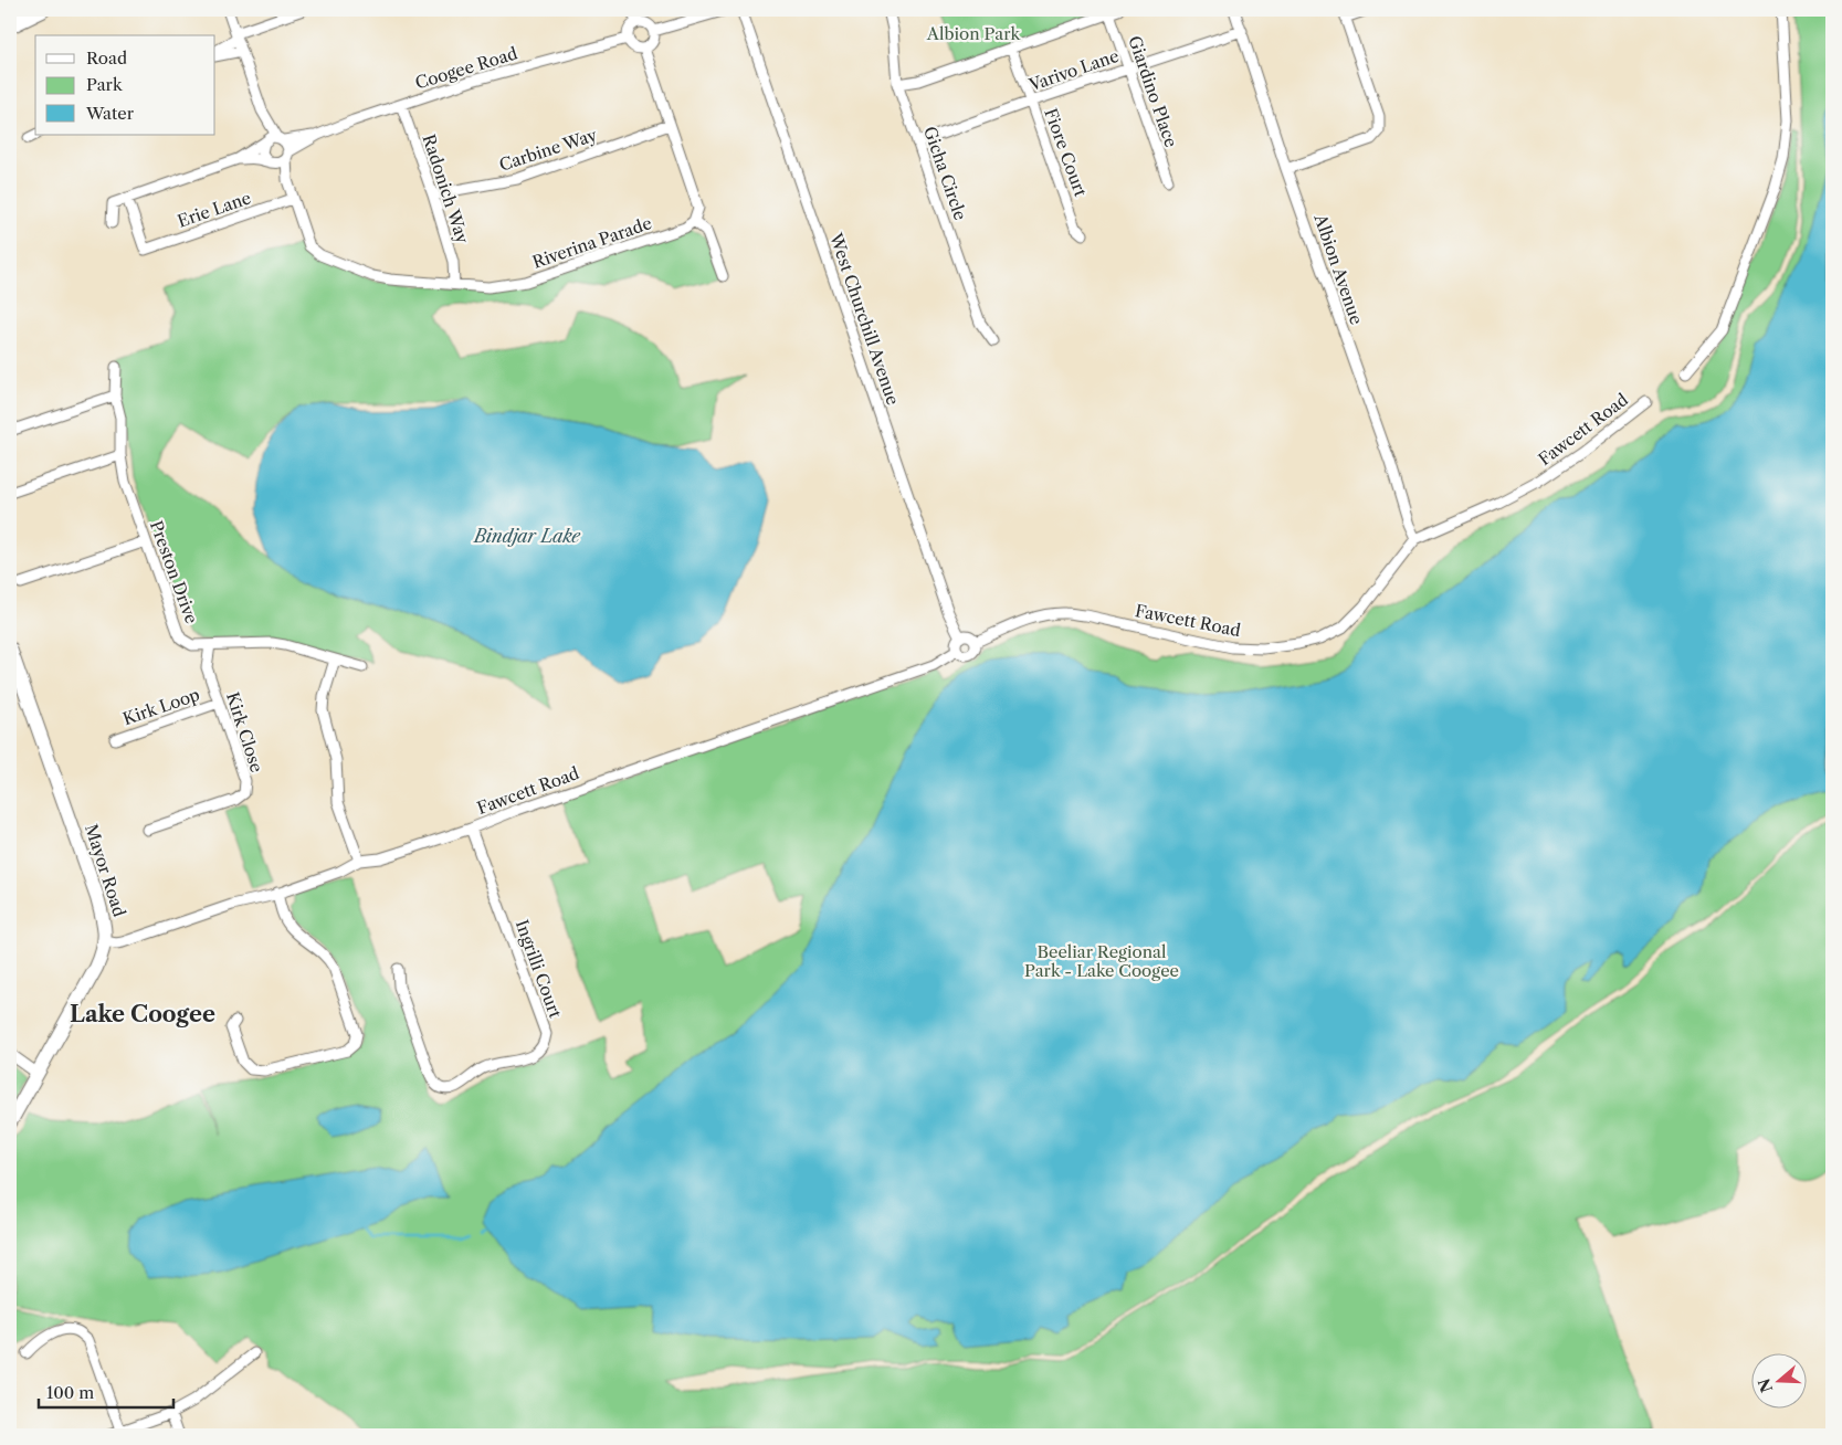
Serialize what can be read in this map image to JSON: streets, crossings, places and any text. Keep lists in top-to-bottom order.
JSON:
{
  "streets": {
    "main road": ["Mayor Road"],
    "street": [
      "Coogee Road",
      "Varivo Lane",
      "Giardino Place",
      "Carbine Way",
      "Fiore Court",
      "Gicha Circle",
      "Radonich Way",
      "Erie Lane",
      "Riverina Parade",
      "Albion Avenue",
      "West Churchill Avenue",
      "Fawcett Road",
      "Preston Drive",
      "Kirk Loop",
      "Kirk Close",
      "Ingrilli Court"
    ]
  },
  "crossings": [
    ["Coogee Road", "Radonich Way"],
    ["Varivo Lane", "Giardino Place"],
    ["Varivo Lane", "Fiore Court"],
    ["Varivo Lane", "Gicha Circle"],
    ["Varivo Lane", "Albion Avenue"],
    ["Carbine Way", "Radonich Way"],
    ["Radonich Way", "Riverina Parade"],
    ["Erie Lane", "Riverina Parade"],
    ["Albion Avenue", "Fawcett Road"],
    ["West Churchill Avenue", "Fawcett Road"],
    ["Fawcett Road", "Mayor Road"],
    ["Fawcett Road", "Ingrilli Court"],
    ["Preston Drive", "Kirk Close"],
    ["Kirk Loop", "Kirk Close"]
  ],
  "districts": ["Lake Coogee"],
  "water": ["Bindjar Lake"],
  "parks": ["Albion Park", "Beeliar Regional Park - Lake Coogee"],
  "legend": ["Road", "Park", "Water"],
  "scale_bar": "100 m",
  "north": "left"
}
